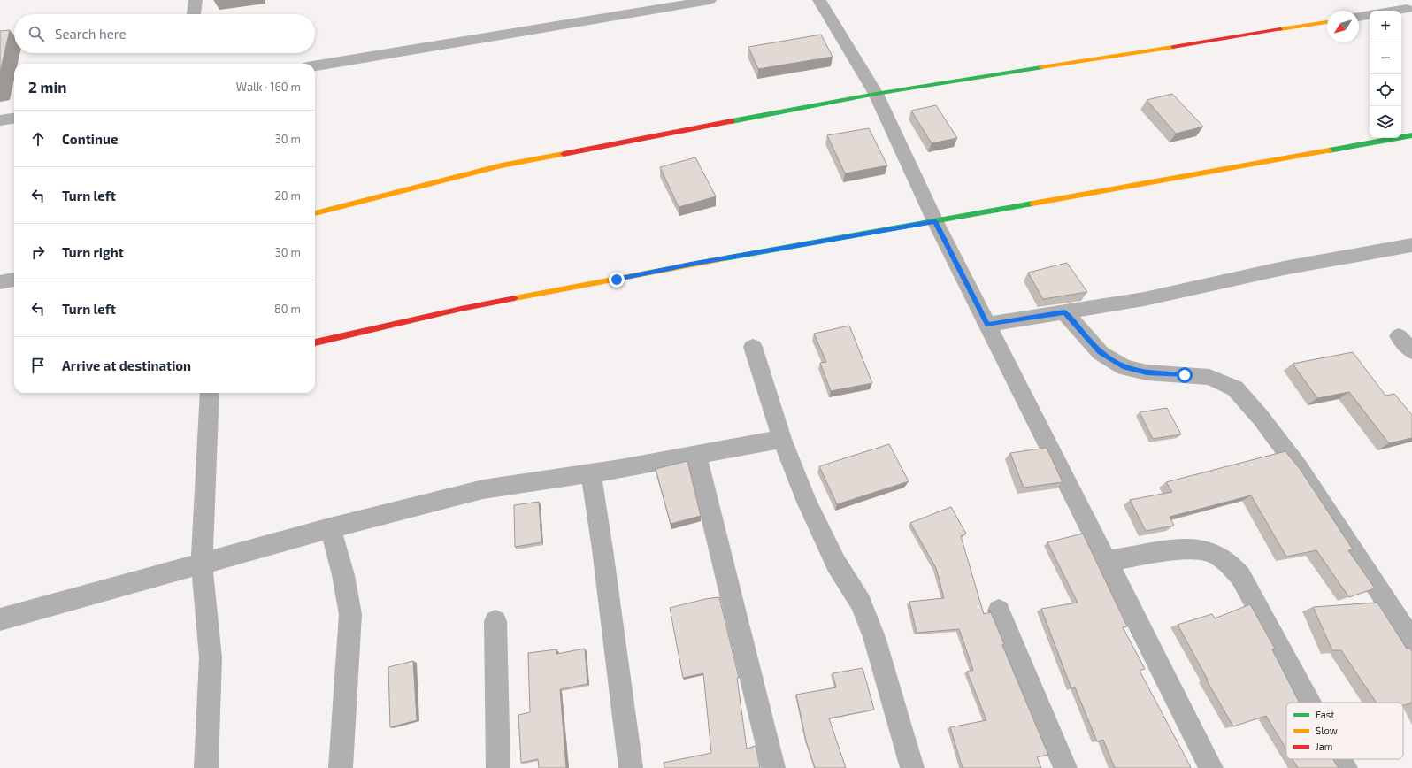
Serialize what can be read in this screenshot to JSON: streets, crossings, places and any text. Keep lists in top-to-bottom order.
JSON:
{
  "legend": ["Fast", "Slow", "Jam"],
  "north": "bottom left",
  "page": {
    "map_buttons": ["+", "−"],
    "search": "Search here",
    "heading": ["2 min", "Walk · 160 m"],
    "list": [
      ["Continue", "30 m"],
      ["Turn left", "20 m"],
      ["Turn right", "30 m"],
      ["Turn left", "80 m"],
      "Arrive at destination"
    ]
  }
}
